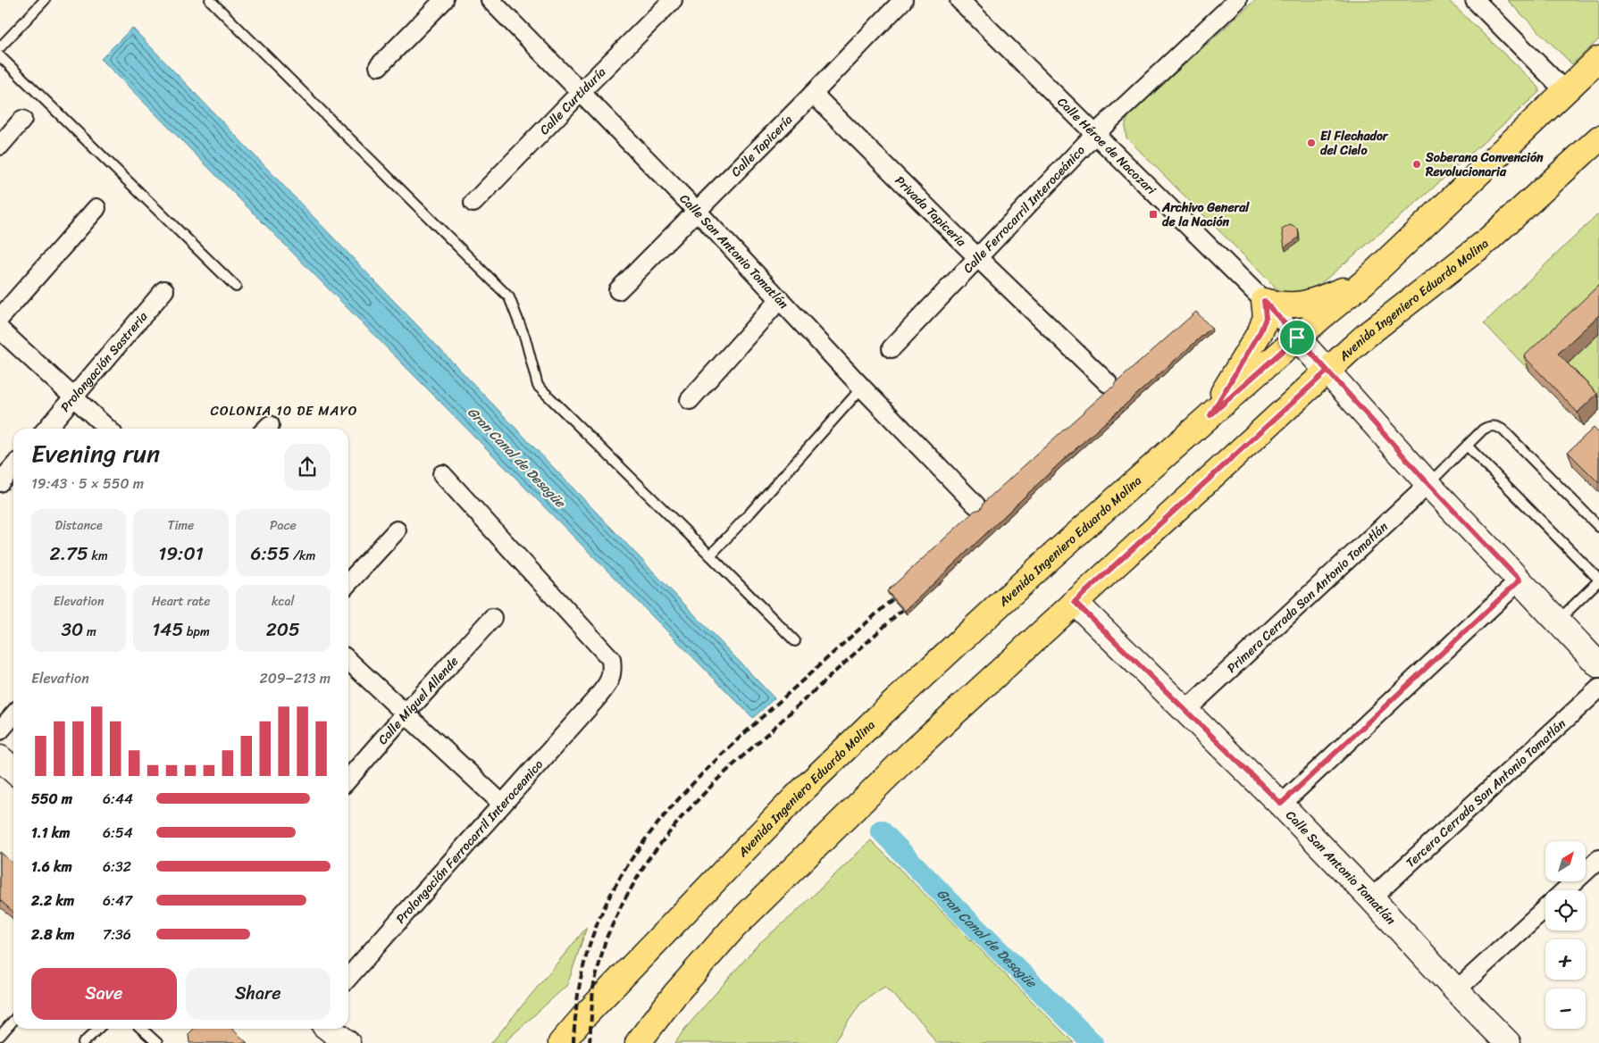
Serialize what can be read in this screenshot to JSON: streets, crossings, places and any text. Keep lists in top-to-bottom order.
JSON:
{
  "streets": {
    "main road": ["Avenida Ingeniero Eduardo Molina"],
    "street": [
      "Calle Curtiduría",
      "Calle Tapicería",
      "Calle Héroe de Nacozari",
      "Calle Ferrocarril Interoceánico",
      "Privada Tapiceria",
      "Calle San Antonio Tomatlán",
      "Prolongación Sastreria",
      "Primera Cerrada San Antonio Tomatlán",
      "Calle Miguel Allende",
      "Tercera Cerrada San Antonio Tomatlán",
      "Prolongación Ferrocarril Interoceanico"
    ]
  },
  "crossings": [
    ["Calle Curtiduría", "Calle San Antonio Tomatlán"],
    ["Calle Tapicería", "Privada Tapiceria"],
    ["Calle Tapicería", "Calle San Antonio Tomatlán"],
    ["Calle Héroe de Nacozari", "Calle Ferrocarril Interoceánico"],
    ["Calle Héroe de Nacozari", "Avenida Ingeniero Eduardo Molina"],
    ["Calle Héroe de Nacozari", "Primera Cerrada San Antonio Tomatlán"],
    ["Calle Ferrocarril Interoceánico", "Privada Tapiceria"],
    ["Calle San Antonio Tomatlán", "Avenida Ingeniero Eduardo Molina"],
    ["Calle San Antonio Tomatlán", "Primera Cerrada San Antonio Tomatlán"],
    ["Calle San Antonio Tomatlán", "Tercera Cerrada San Antonio Tomatlán"]
  ],
  "districts": ["COLONIA 10 DE MAYO"],
  "water": ["Gran Canal de Desagüe"],
  "places": {
    "other": ["El Flechador del Cielo", "Soberana Convención Revolucionaria"],
    "transit": ["Archivo General de la Nación"]
  },
  "north": "top right",
  "page": {
    "heading": ["Evening run", "19:43 · 5 × 550 m"],
    "stats": [
      ["Distance", "2.75 km"],
      ["Time", "19:01"],
      ["Pace", "6:55 /km"],
      ["Elevation", "30 m"],
      ["Heart rate", "145 bpm"],
      ["kcal", "205"]
    ],
    "chart": ["Elevation", "209–213 m"],
    "list": [
      {
        "name": "550 m",
        "note": "6:44"
      },
      {
        "name": "1.1 km",
        "note": "6:54"
      },
      {
        "name": "1.6 km",
        "note": "6:32"
      },
      {
        "name": "2.2 km",
        "note": "6:47"
      },
      {
        "name": "2.8 km",
        "note": "7:36"
      }
    ],
    "map_buttons": ["+", "−"],
    "buttons": ["Save", "Share"]
  }
}
